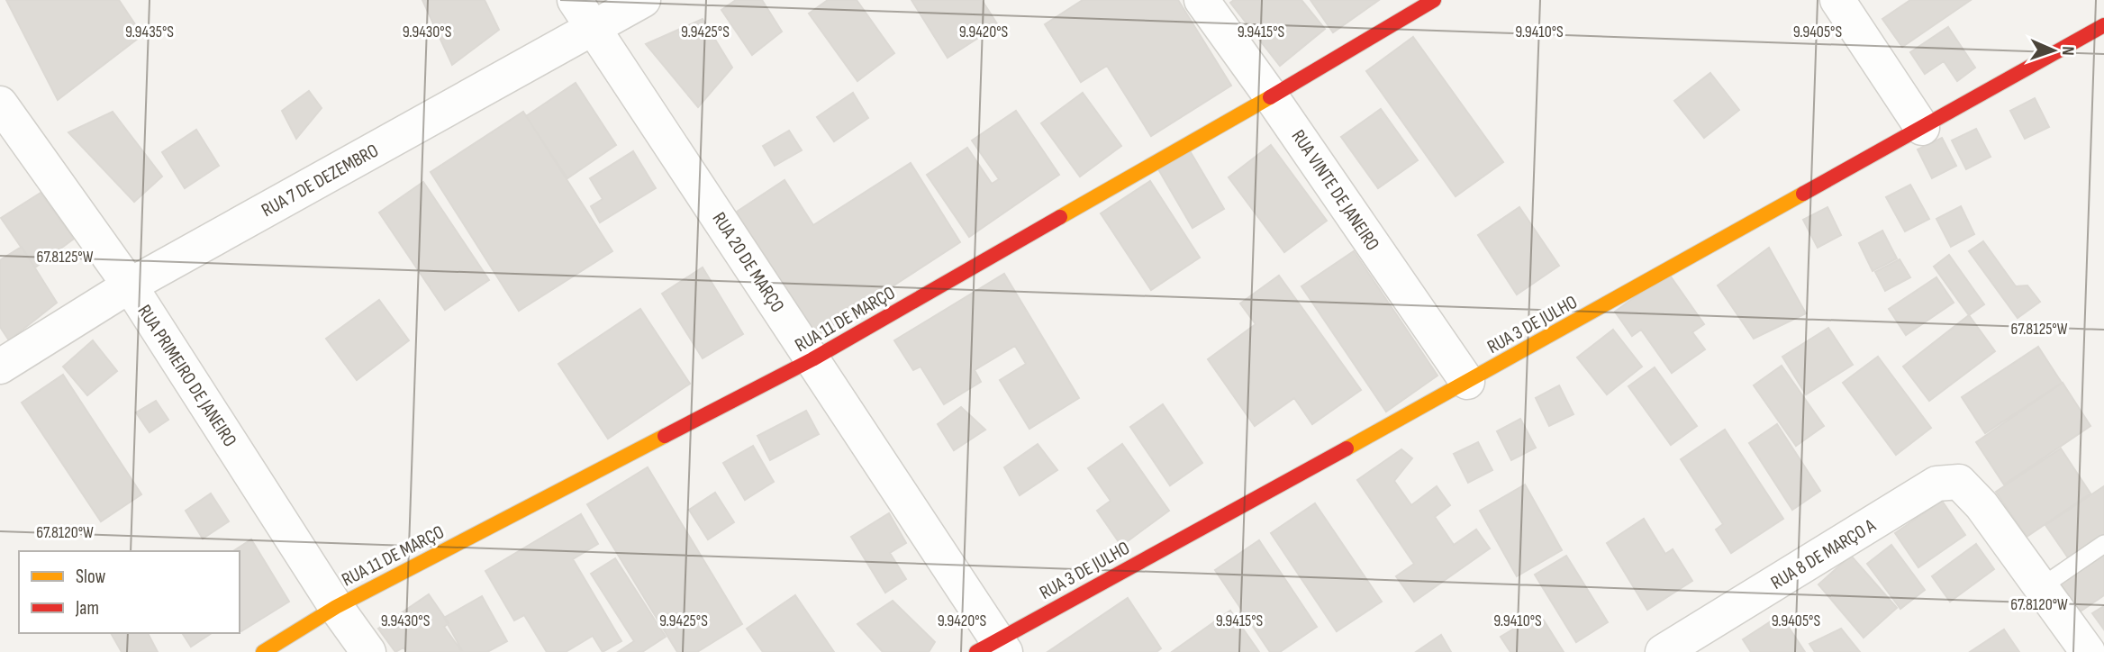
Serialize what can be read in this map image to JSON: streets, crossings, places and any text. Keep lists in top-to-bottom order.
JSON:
{
  "streets": {
    "street": [
      "RUA 7 DE DEZEMBRO",
      "RUA VINTE DE JANEIRO",
      "RUA 20 DE MARÇO",
      "RUA 11 DE MARÇO",
      "RUA 3 DE JULHO",
      "RUA PRIMEIRO DE JANEIRO",
      "RUA 8 DE MARÇO A"
    ]
  },
  "crossings": [
    ["RUA 7 DE DEZEMBRO", "RUA 20 DE MARÇO"],
    ["RUA 7 DE DEZEMBRO", "RUA PRIMEIRO DE JANEIRO"],
    ["RUA VINTE DE JANEIRO", "RUA 11 DE MARÇO"],
    ["RUA VINTE DE JANEIRO", "RUA 3 DE JULHO"],
    ["RUA 20 DE MARÇO", "RUA 11 DE MARÇO"],
    ["RUA 20 DE MARÇO", "RUA 3 DE JULHO"],
    ["RUA 11 DE MARÇO", "RUA PRIMEIRO DE JANEIRO"]
  ],
  "legend": ["Slow", "Jam"],
  "north": "right",
  "coordinates": [
    "9.9435°S",
    "9.9430°S",
    "9.9425°S",
    "9.9420°S",
    "9.9415°S",
    "9.9410°S",
    "9.9405°S",
    "67.8125°W",
    "67.8120°W"
  ]
}
